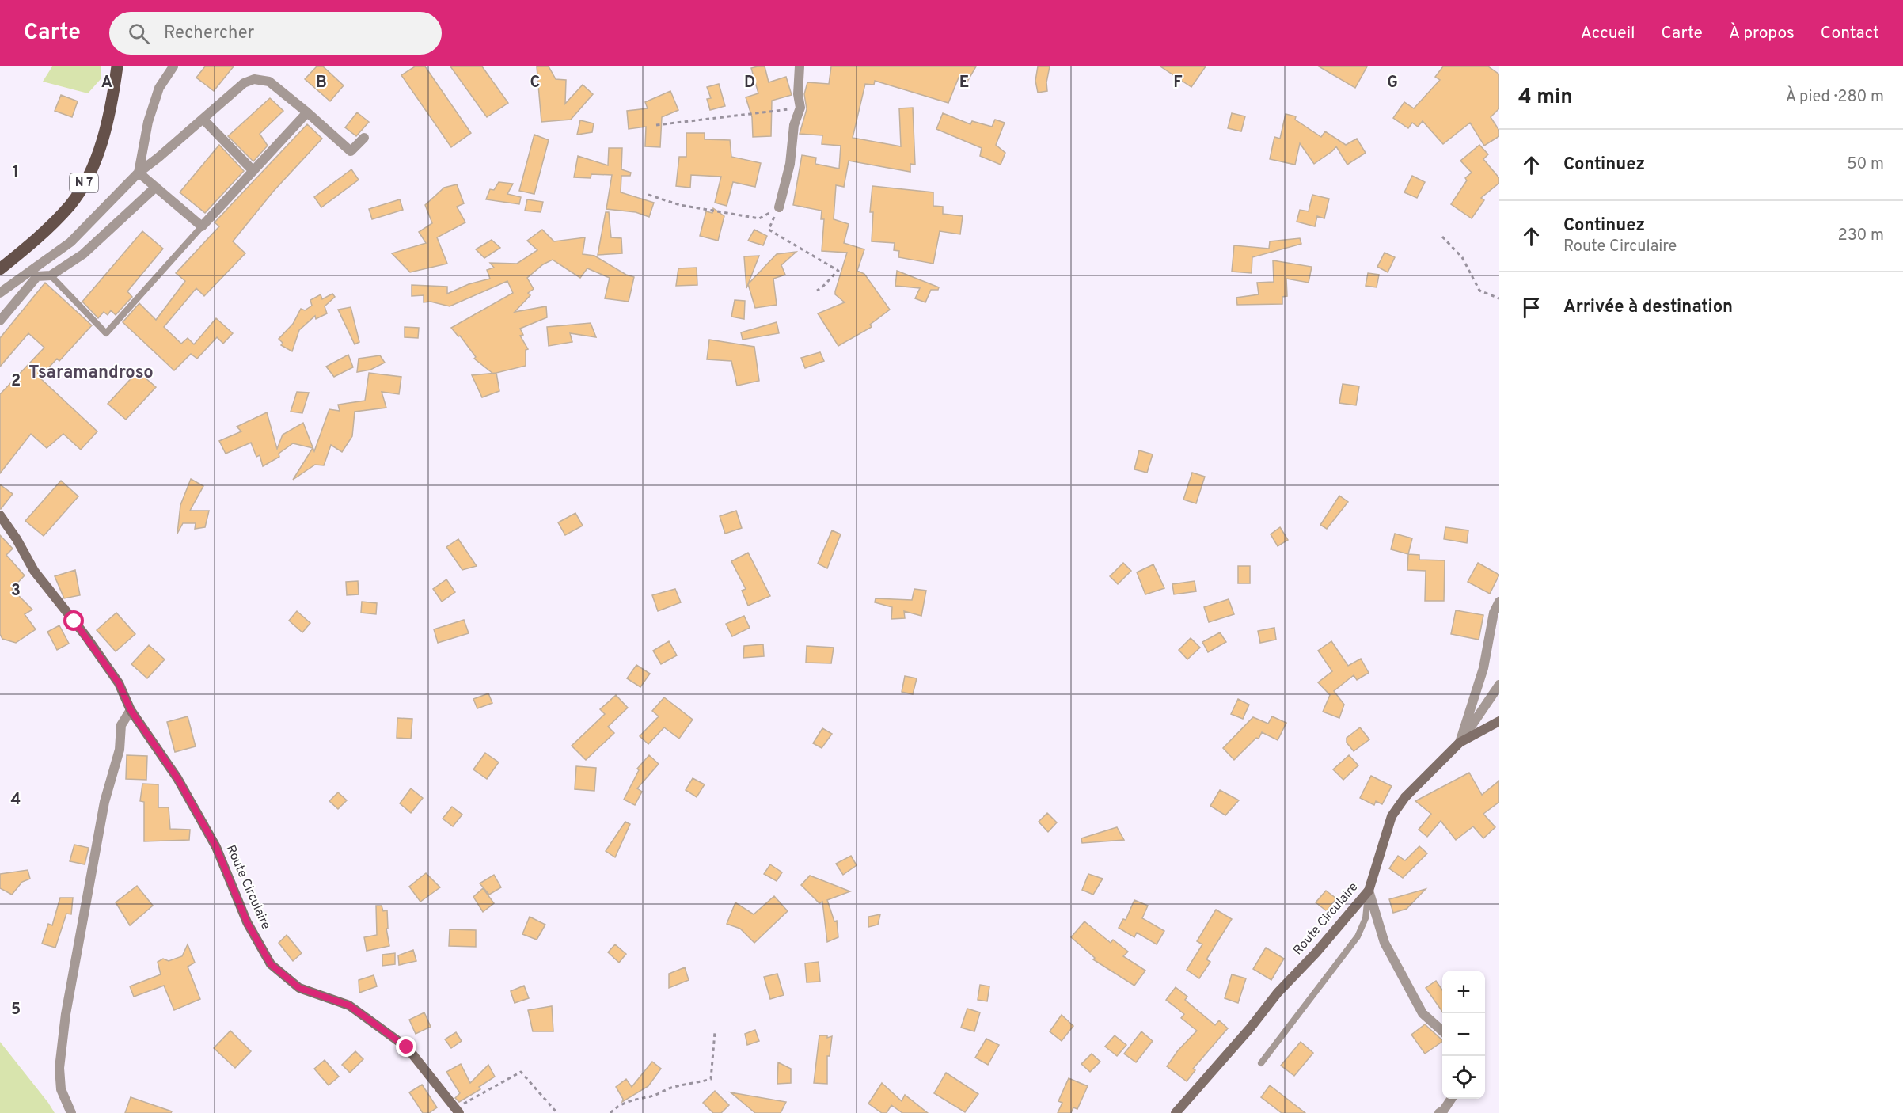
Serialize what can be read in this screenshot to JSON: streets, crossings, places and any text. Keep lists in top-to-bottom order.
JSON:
{
  "streets": {
    "main road": ["N 7"],
    "street": ["Route Circulaire"]
  },
  "districts": ["Tsaramandroso"],
  "page": {
    "header": "Carte",
    "search": "Rechercher",
    "nav": [
      "Accueil",
      "Carte",
      "À propos",
      "Contact"
    ],
    "heading": ["4 min", "À pied · 280 m"],
    "list": [
      ["Continuez", "50 m"],
      ["Continuez", "Route Circulaire", "230 m"],
      "Arrivée à destination"
    ],
    "map_buttons": ["+", "−"]
  },
  "grid": {
    "columns": [
      "A",
      "B",
      "C",
      "D",
      "E",
      "F",
      "G"
    ],
    "rows": [
      "1",
      "2",
      "3",
      "4",
      "5"
    ]
  }
}
